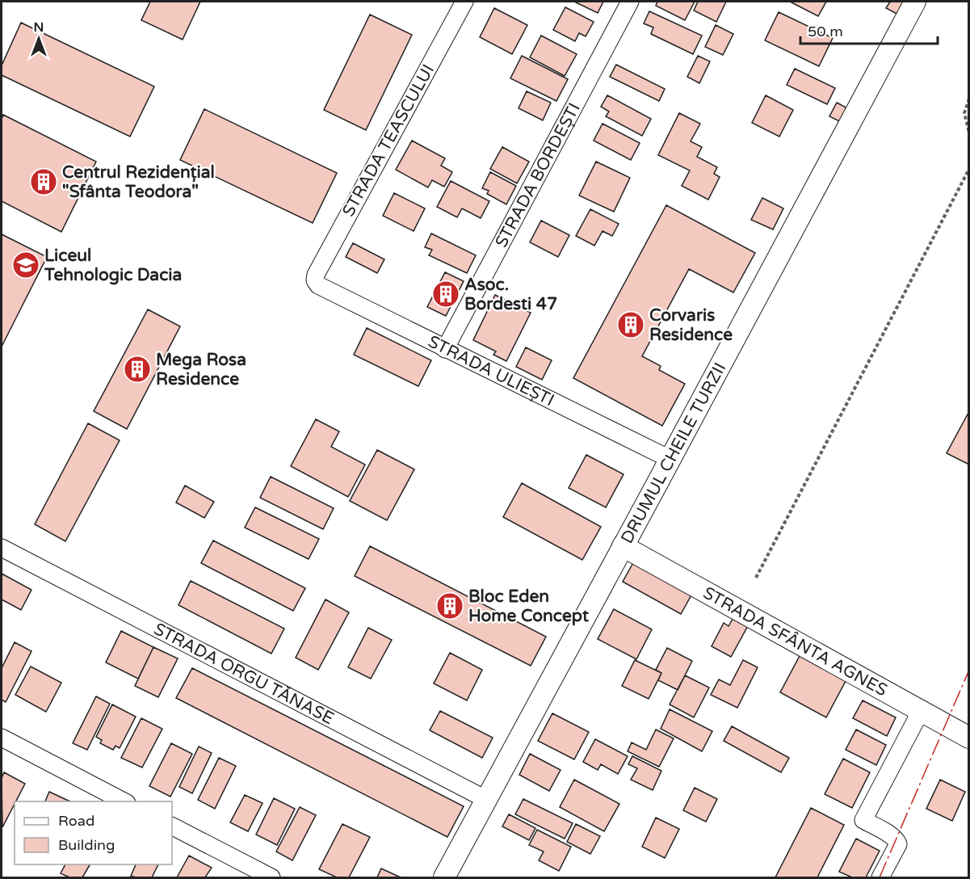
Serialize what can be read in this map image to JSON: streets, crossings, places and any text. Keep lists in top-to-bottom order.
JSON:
{
  "streets": {
    "street": [
      "STRADA TEASCULUI",
      "STRADA BORDEȘTI",
      "STRADA ULIEȘTI",
      "DRUMUL CHEILE TURZII",
      "STRADA SFÂNTA AGNES",
      "STRADA ORGU TĂNASE"
    ]
  },
  "crossings": [
    ["STRADA TEASCULUI", "STRADA ULIEȘTI"],
    ["STRADA BORDEȘTI", "STRADA ULIEȘTI"],
    ["STRADA ULIEȘTI", "DRUMUL CHEILE TURZII"],
    ["DRUMUL CHEILE TURZII", "STRADA SFÂNTA AGNES"],
    ["DRUMUL CHEILE TURZII", "STRADA ORGU TĂNASE"]
  ],
  "places": {
    "building": [
      "Centrul Rezidențial \"Sfânta Teodora\"",
      "Asoc. Bordesti 47",
      "Corvaris Residence",
      "Mega Rosa Residence",
      "Bloc Eden Home Concept"
    ],
    "school or university": ["Liceul Tehnologic Dacia"]
  },
  "legend": ["Road", "Building"],
  "scale_bar": "50 m",
  "north": "top"
}
